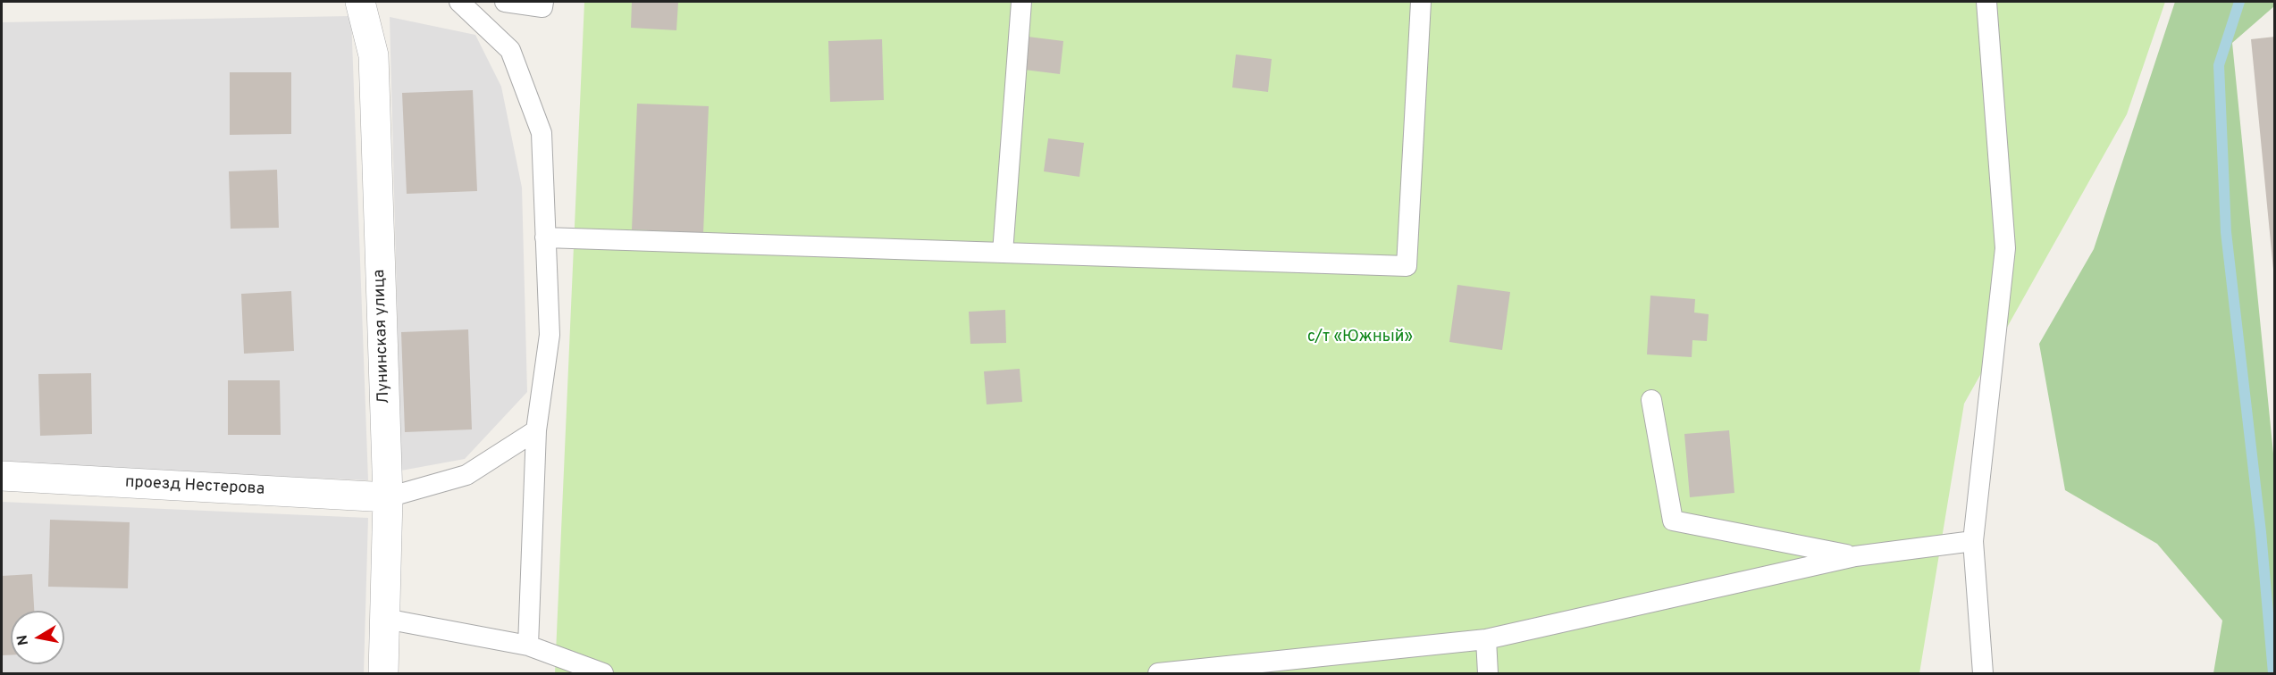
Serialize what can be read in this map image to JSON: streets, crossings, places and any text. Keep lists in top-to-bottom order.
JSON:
{
  "streets": {
    "street": ["Лунинская улица", "проезд Нестерова"]
  },
  "crossings": [
    ["Лунинская улица", "проезд Нестерова"]
  ],
  "parks": ["с/т «Южный»"],
  "north": "left"
}
